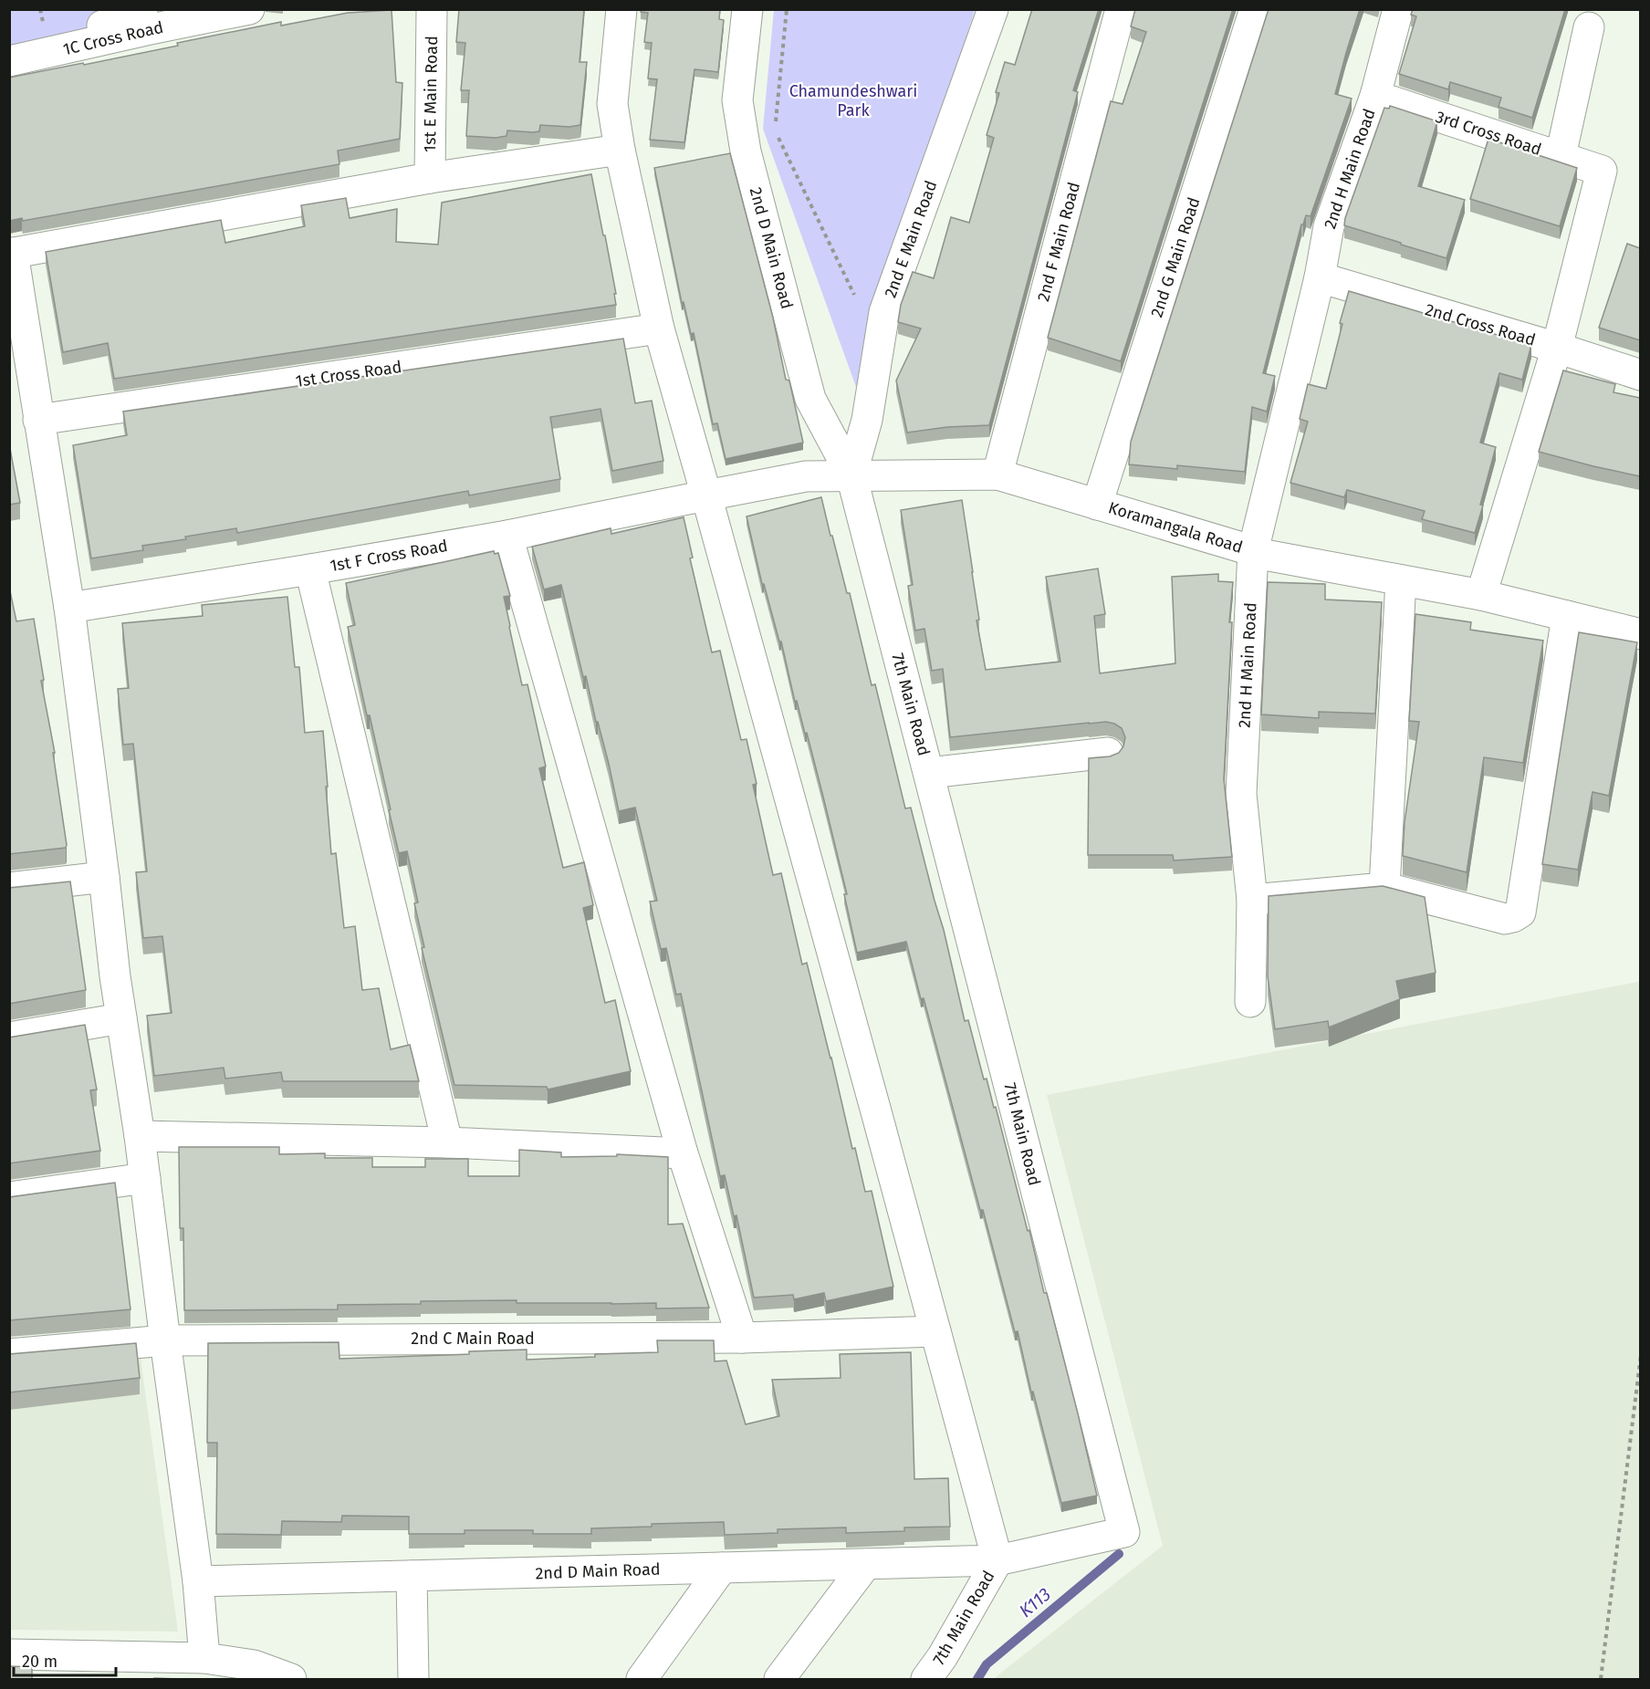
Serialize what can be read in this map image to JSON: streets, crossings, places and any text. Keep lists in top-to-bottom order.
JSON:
{
  "streets": {
    "street": [
      "1C Cross Road",
      "1st E Main Road",
      "3rd Cross Road",
      "2nd H Main Road",
      "2nd E Main Road",
      "2nd F Main Road",
      "2nd D Main Road",
      "2nd G Main Road",
      "2nd Cross Road",
      "1st Cross Road",
      "Koramangala Road",
      "1st F Cross Road",
      "7th Main Road",
      "2nd C Main Road"
    ]
  },
  "crossings": [
    ["3rd Cross Road", "2nd H Main Road"],
    ["3rd Cross Road", "2nd Cross Road"],
    ["2nd H Main Road", "2nd Cross Road"],
    ["2nd H Main Road", "Koramangala Road"],
    ["2nd E Main Road", "2nd D Main Road"],
    ["2nd E Main Road", "Koramangala Road"],
    ["2nd E Main Road", "7th Main Road"],
    ["2nd F Main Road", "Koramangala Road"],
    ["2nd D Main Road", "Koramangala Road"],
    ["2nd D Main Road", "7th Main Road"],
    ["2nd G Main Road", "Koramangala Road"],
    ["Koramangala Road", "1st F Cross Road"],
    ["Koramangala Road", "7th Main Road"]
  ],
  "water": ["K113"],
  "parks": ["Chamundeshwari Park"],
  "scale_bar": "20 m"
}
